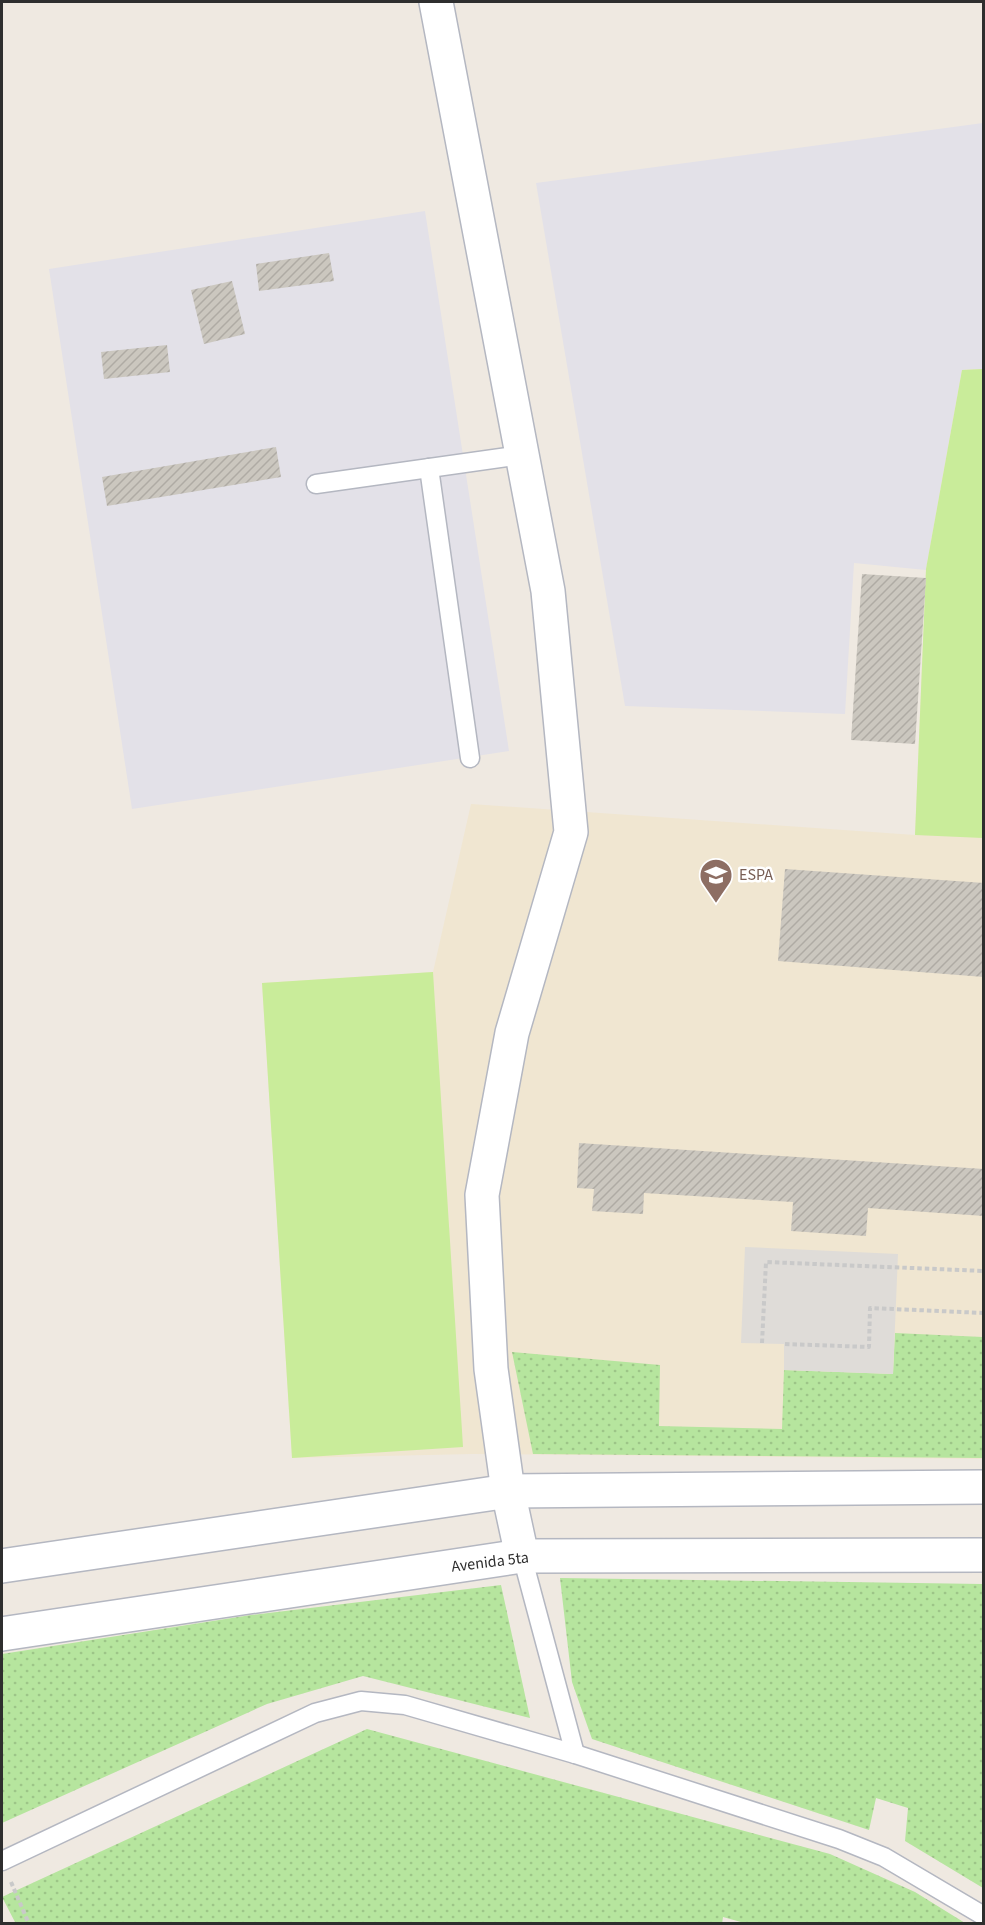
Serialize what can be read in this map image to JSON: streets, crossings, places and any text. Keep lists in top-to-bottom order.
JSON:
{
  "streets": {
    "street": ["Avenida 5ta"]
  },
  "places": {
    "school or university": ["ESPA"]
  }
}
